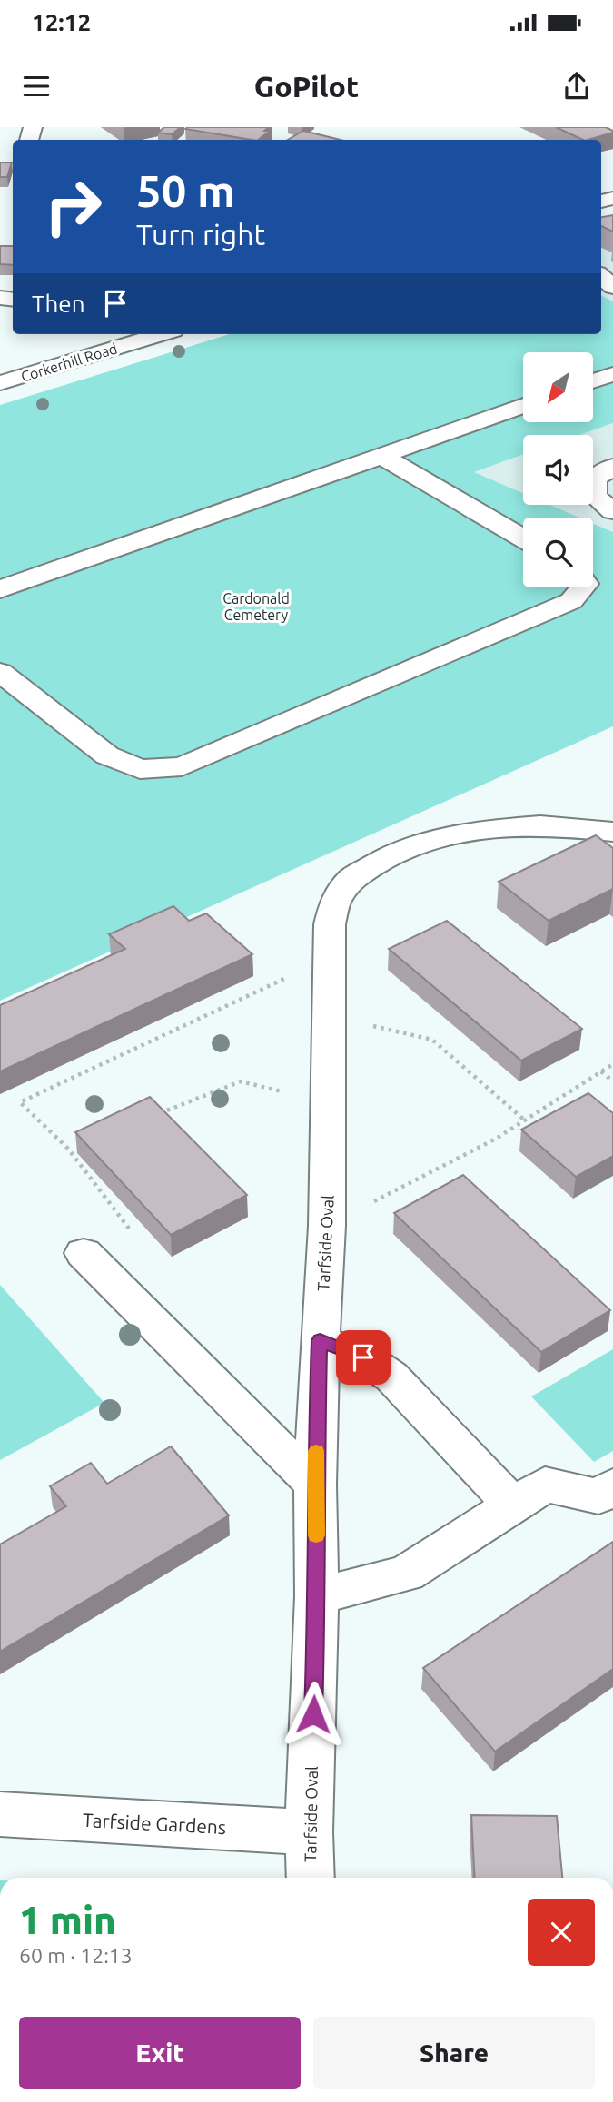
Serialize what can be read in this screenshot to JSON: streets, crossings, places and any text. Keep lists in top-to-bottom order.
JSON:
{
  "streets": {
    "street": ["Corkerhill Road", "Tarfside Oval", "Tarfside Gardens"]
  },
  "crossings": [
    ["Tarfside Oval", "Tarfside Gardens"]
  ],
  "parks": ["Cardonald Cemetery"],
  "north": "bottom left",
  "page": {
    "status": "12:12",
    "header": "GoPilot",
    "turn": ["50 m", "Turn right"],
    "then": "Then",
    "heading": ["1 min", "60 m · 12:13"],
    "buttons": ["Exit", "Share"]
  }
}
